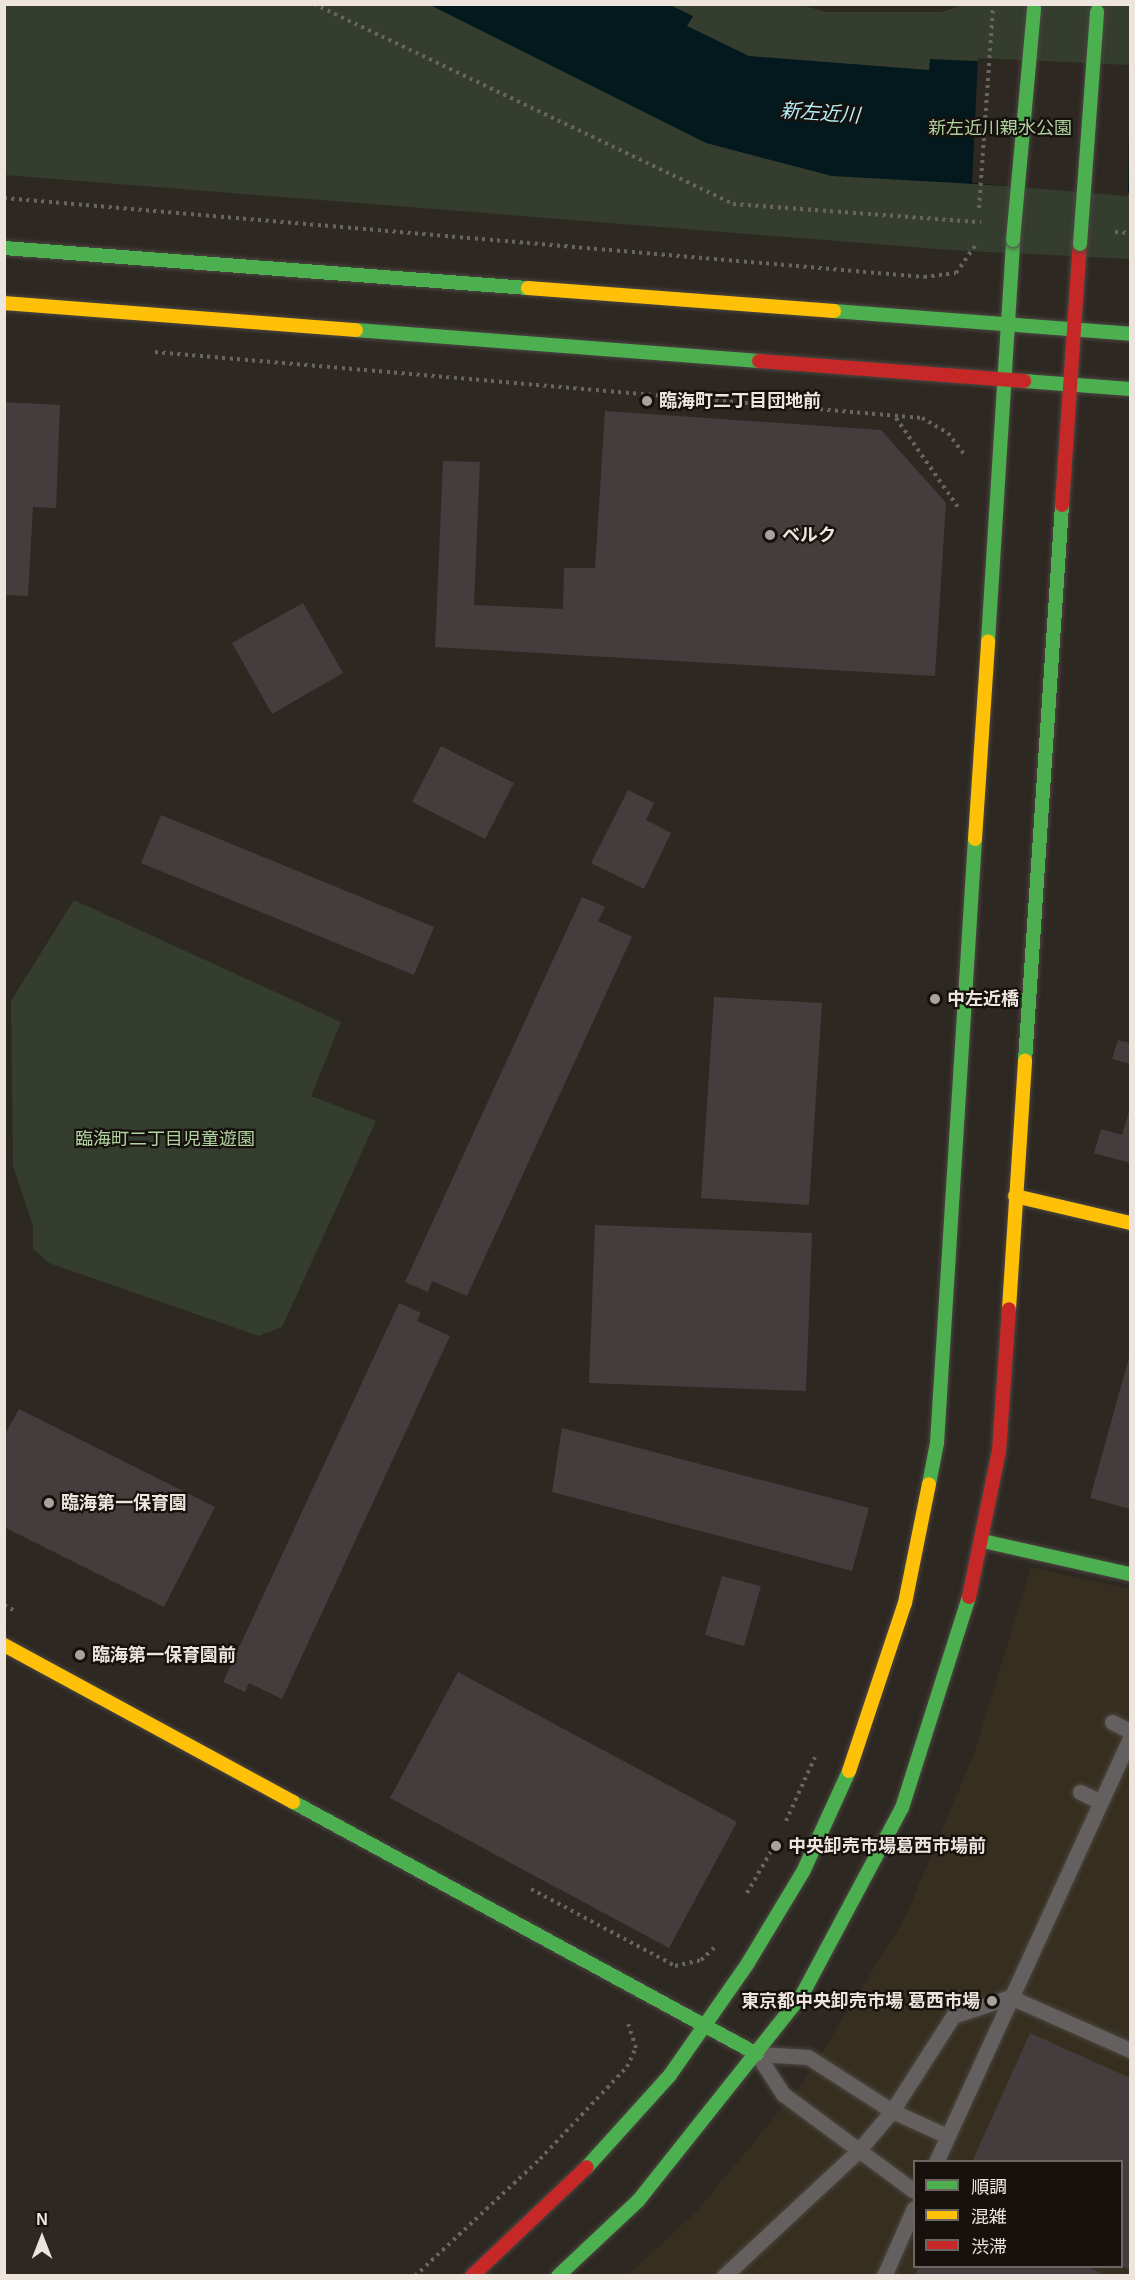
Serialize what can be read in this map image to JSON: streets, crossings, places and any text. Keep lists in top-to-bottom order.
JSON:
{
  "water": ["新左近川"],
  "parks": ["新左近川親水公園", "臨海町二丁目児童遊園"],
  "places": [
    "臨海町二丁目団地前",
    "ベルク",
    "中左近橋",
    "臨海第一保育園",
    "臨海第一保育園前",
    "中央卸売市場葛西市場前",
    "東京都中央卸売市場 葛西市場"
  ],
  "legend": ["順調", "混雑", "渋滞"],
  "north": "top"
}
